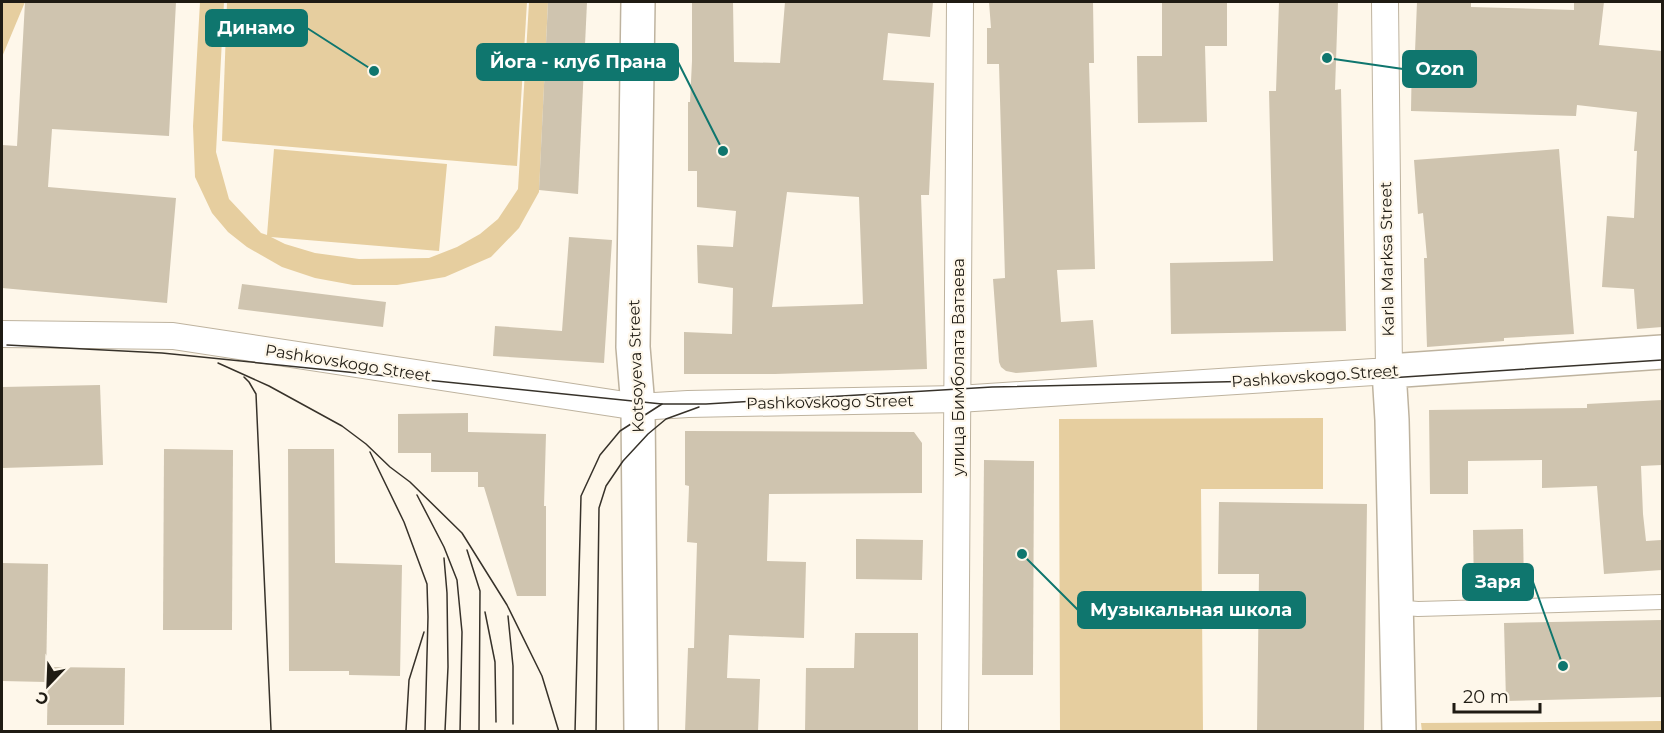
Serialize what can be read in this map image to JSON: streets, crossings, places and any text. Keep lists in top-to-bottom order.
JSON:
{
  "streets": {
    "street": [
      "Karla Marksa Street",
      "Pashkovskogo Street",
      "Kotsoyeva Street",
      "улица Бимболата Ватаева"
    ]
  },
  "crossings": [
    ["Karla Marksa Street", "Pashkovskogo Street"],
    ["Pashkovskogo Street", "Kotsoyeva Street"],
    ["Pashkovskogo Street", "улица Бимболата Ватаева"]
  ],
  "places": [
    "Ozon",
    "Динамо",
    "Йога - клуб Прана",
    "Музыкальная школа",
    "Заря"
  ],
  "scale_bar": "20 m",
  "north": "bottom left"
}
